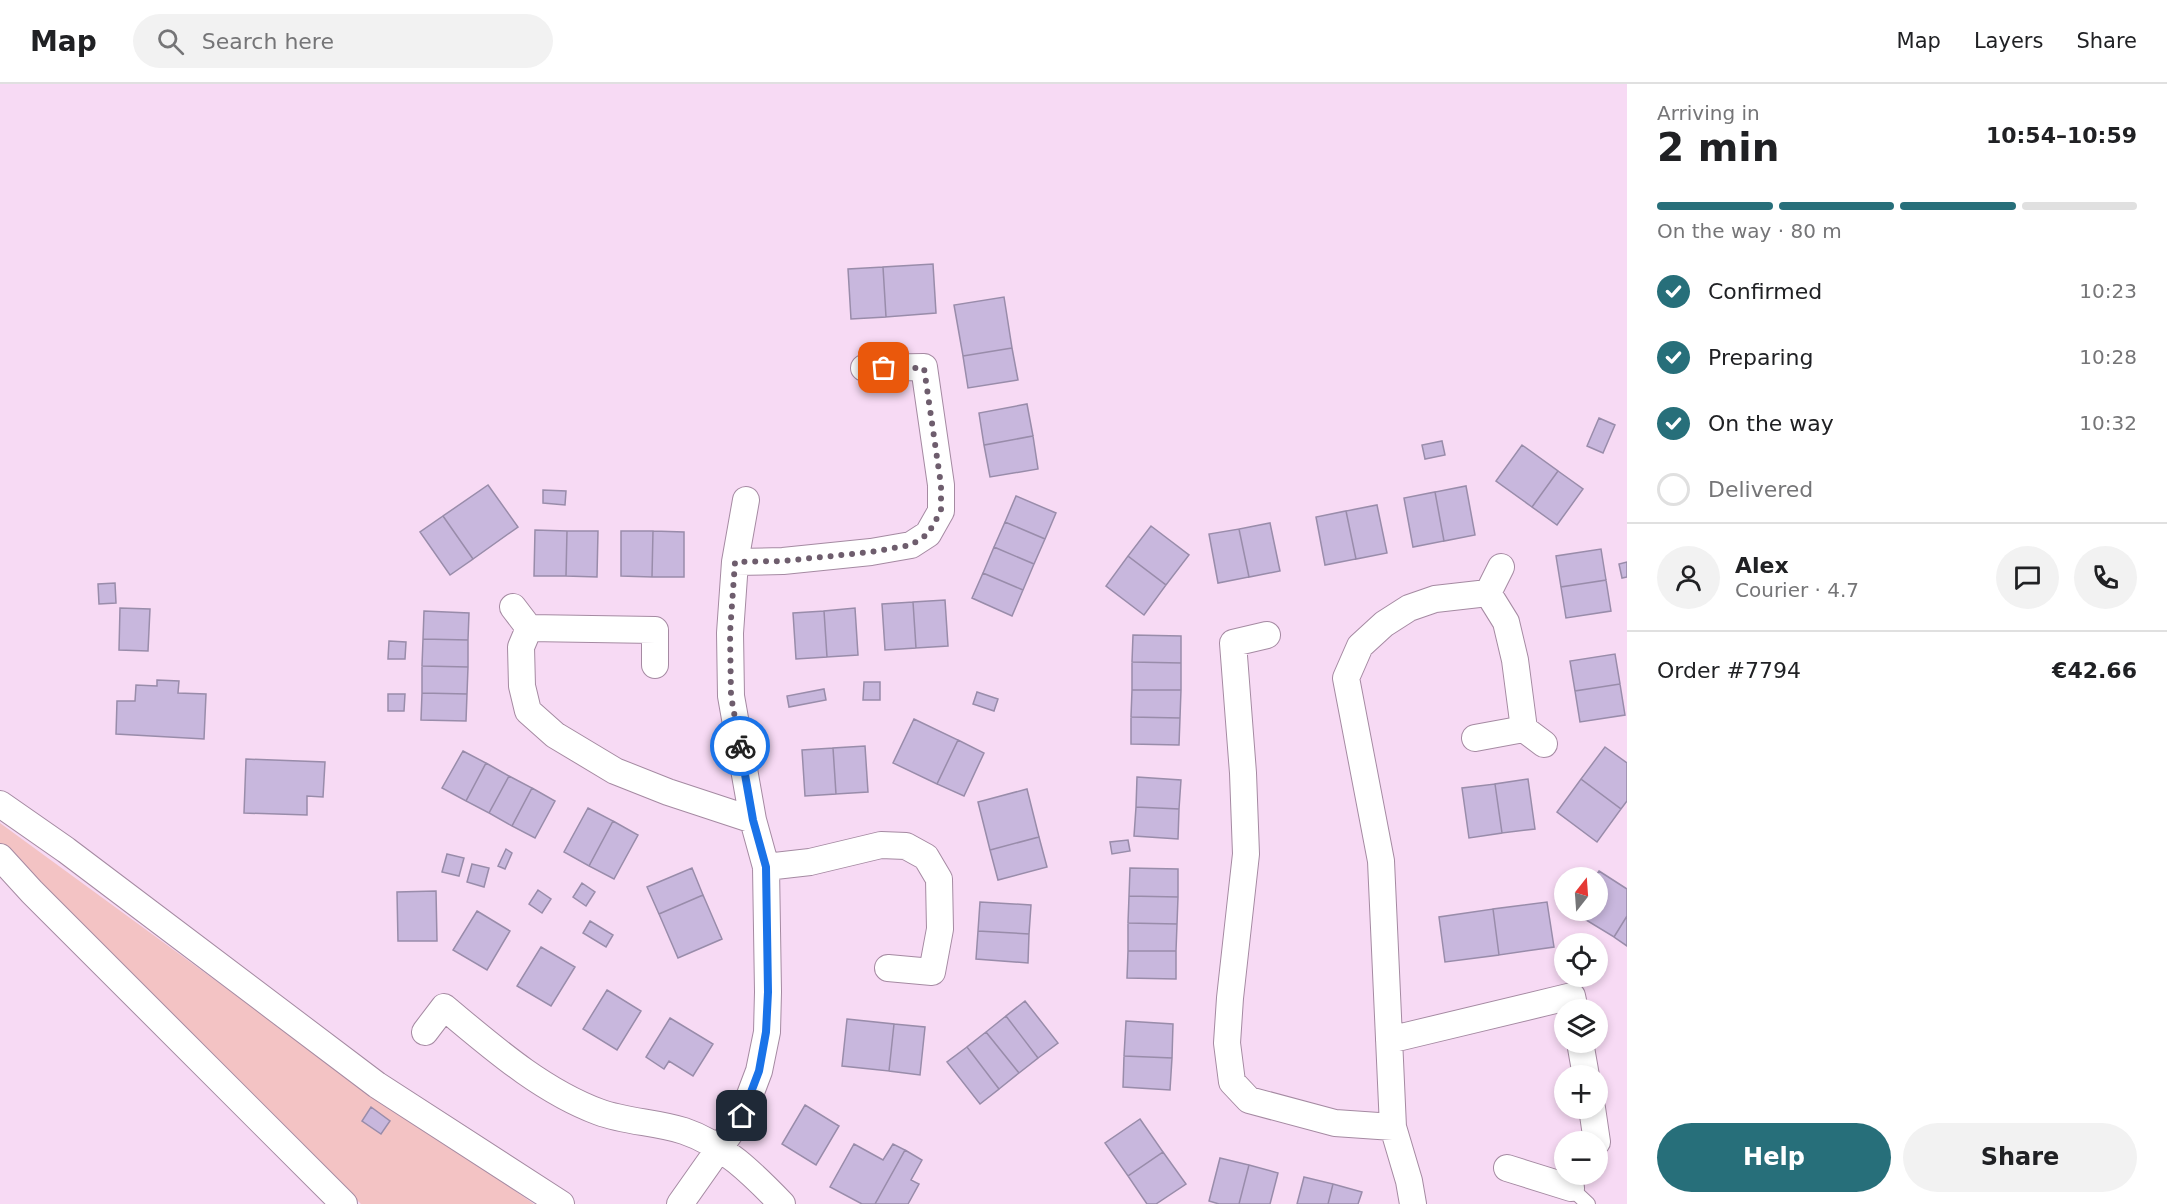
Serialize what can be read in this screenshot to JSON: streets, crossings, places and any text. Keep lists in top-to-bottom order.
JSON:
{
  "north": "top",
  "page": {
    "header": "Map",
    "search": "Search here",
    "nav": ["Map", "Layers", "Share"],
    "heading": ["2 min", "Arriving in", "10:54–10:59"],
    "panel": [
      "Alex",
      "Courier · 4.7",
      "Order #7794",
      "€42.66"
    ],
    "bar": "On the way · 80 m",
    "list": [
      ["Confirmed", "10:23"],
      ["Preparing", "10:28"],
      ["On the way", "10:32"],
      "Delivered"
    ],
    "map_buttons": ["+", "−"],
    "buttons": ["Help", "Share"]
  }
}
